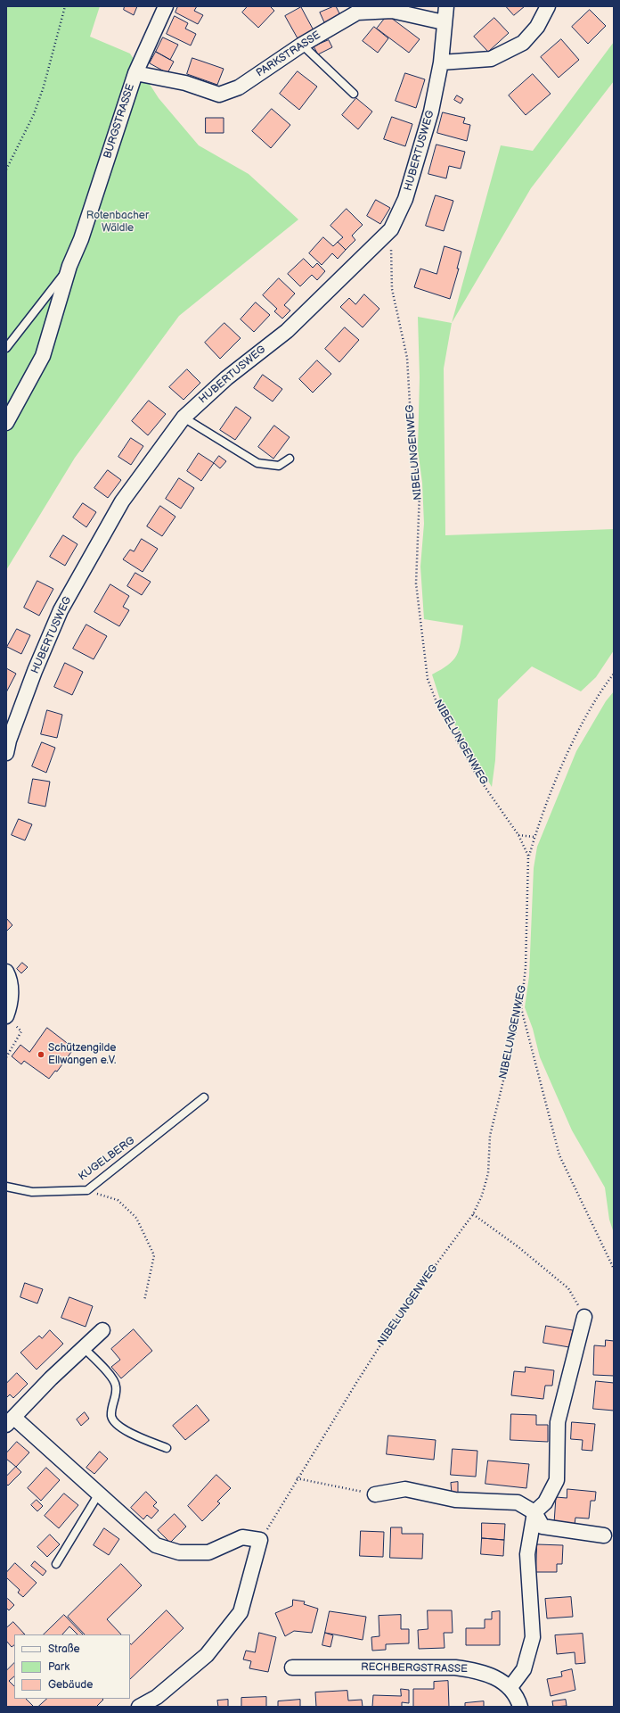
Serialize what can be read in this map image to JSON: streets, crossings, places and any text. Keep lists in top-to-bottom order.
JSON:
{
  "streets": {
    "street": [
      "PARKSTRASSE",
      "BURGSTRASSE",
      "HUBERTUSWEG",
      "RECHBERGSTRASSE"
    ],
    "lane": ["KUGELBERG"],
    "path": ["NIBELUNGENWEG"]
  },
  "crossings": [
    ["PARKSTRASSE", "BURGSTRASSE"],
    ["PARKSTRASSE", "HUBERTUSWEG"],
    ["HUBERTUSWEG", "NIBELUNGENWEG"]
  ],
  "parks": ["Rotenbacher Wäldle"],
  "places": ["Schützengilde Ellwangen e.V."],
  "legend": ["Straße", "Park", "Gebäude"]
}
